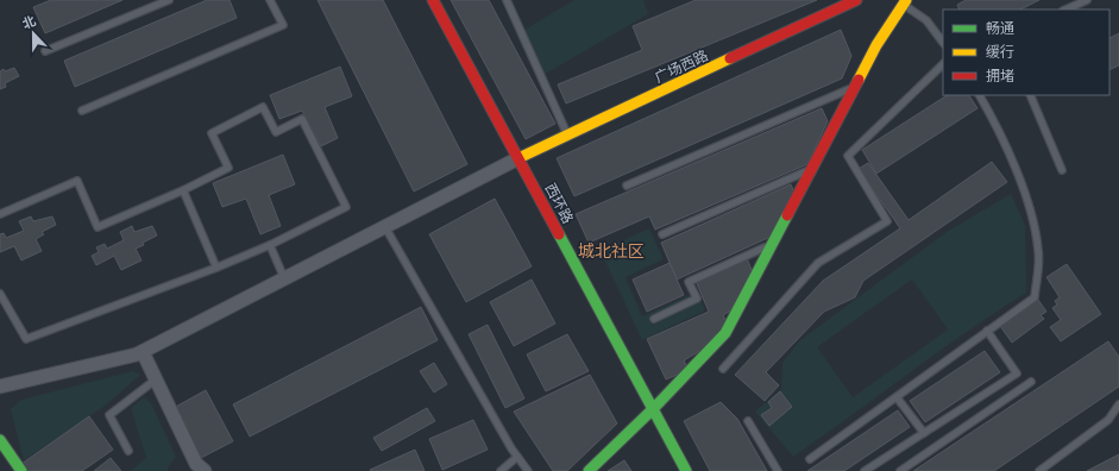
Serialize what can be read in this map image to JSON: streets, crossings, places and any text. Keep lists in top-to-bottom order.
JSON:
{
  "streets": {
    "street": ["广场西路", "西环路"]
  },
  "crossings": [
    ["广场西路", "西环路"]
  ],
  "districts": ["城北社区"],
  "legend": ["畅通", "缓行", "拥堵"],
  "north": "top"
}
